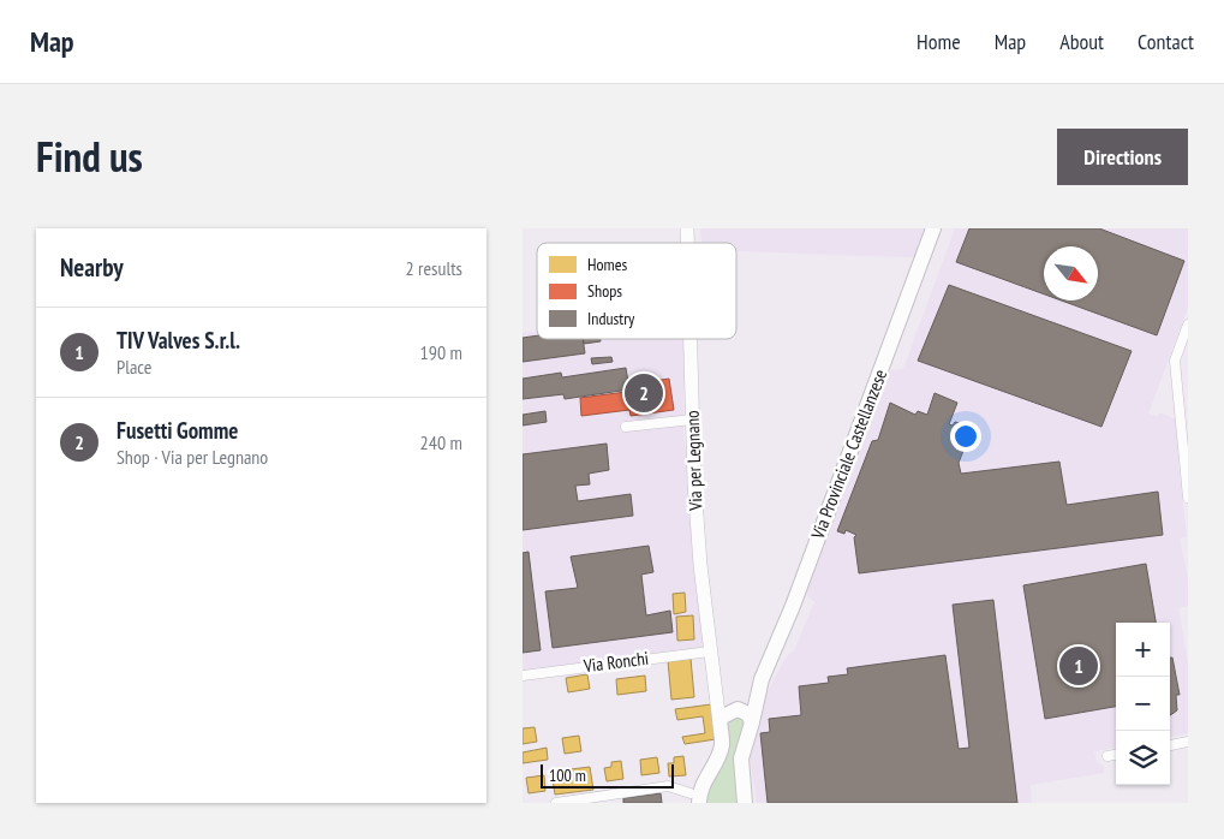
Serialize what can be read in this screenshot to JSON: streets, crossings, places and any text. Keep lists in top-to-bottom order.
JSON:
{
  "streets": {
    "main road": ["Via Provinciale Castellanzese"],
    "street": ["Via per Legnano", "Via Ronchi"]
  },
  "crossings": [
    ["Via Provinciale Castellanzese", "Via per Legnano"],
    ["Via per Legnano", "Via Ronchi"]
  ],
  "legend": ["Homes", "Shops", "Industry"],
  "scale_bar": "100 m",
  "north": "bottom right",
  "page": {
    "header": "Map",
    "nav": [
      "Home",
      "Map",
      "About",
      "Contact"
    ],
    "title": "Find us",
    "buttons": "Directions",
    "heading": ["Nearby", "2 results"],
    "list": [
      {
        "mark": "1",
        "name": "TIV Valves S.r.l.",
        "note": "Place",
        "value": "190 m"
      },
      {
        "mark": "2",
        "name": "Fusetti Gomme",
        "note": "Shop · Via per Legnano",
        "value": "240 m"
      }
    ],
    "pins": ["2", "1"],
    "map_buttons": ["+", "−"],
    "scale": "100 m"
  }
}
